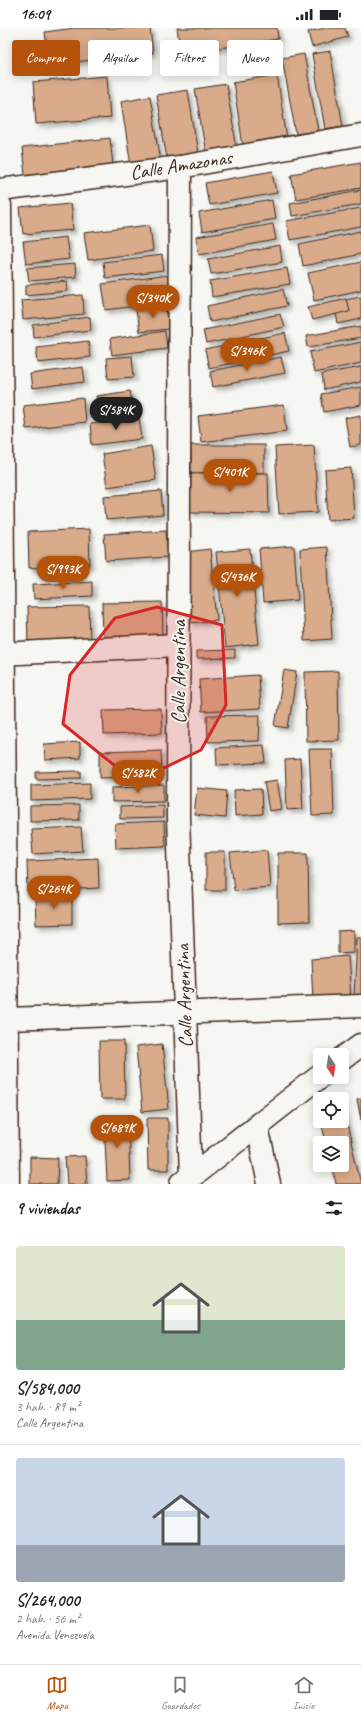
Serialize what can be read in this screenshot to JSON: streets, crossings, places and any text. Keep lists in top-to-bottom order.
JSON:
{
  "streets": {
    "street": ["Calle Amazonas", "Calle Argentina"]
  },
  "crossings": [
    ["Calle Amazonas", "Calle Argentina"]
  ],
  "north": "bottom",
  "page": {
    "status": "16:09",
    "chip": [
      "Comprar",
      "Alquilar",
      "Filtros",
      "Nuevo"
    ],
    "price": [
      "S/340K",
      "S/346K",
      "S/584K",
      "S/401K",
      "S/993K",
      "S/436K",
      "S/582K",
      "S/264K",
      "S/689K"
    ],
    "heading": "9 viviendas",
    "list": [
      {
        "name": "S/584,000",
        "note": "3 hab. · 89 m² · Calle Argentina"
      },
      {
        "name": "S/264,000",
        "note": "2 hab. · 56 m² · Avenida Venezuela"
      }
    ],
    "tabs": ["Mapa", "Guardados", "Inicio"]
  }
}
